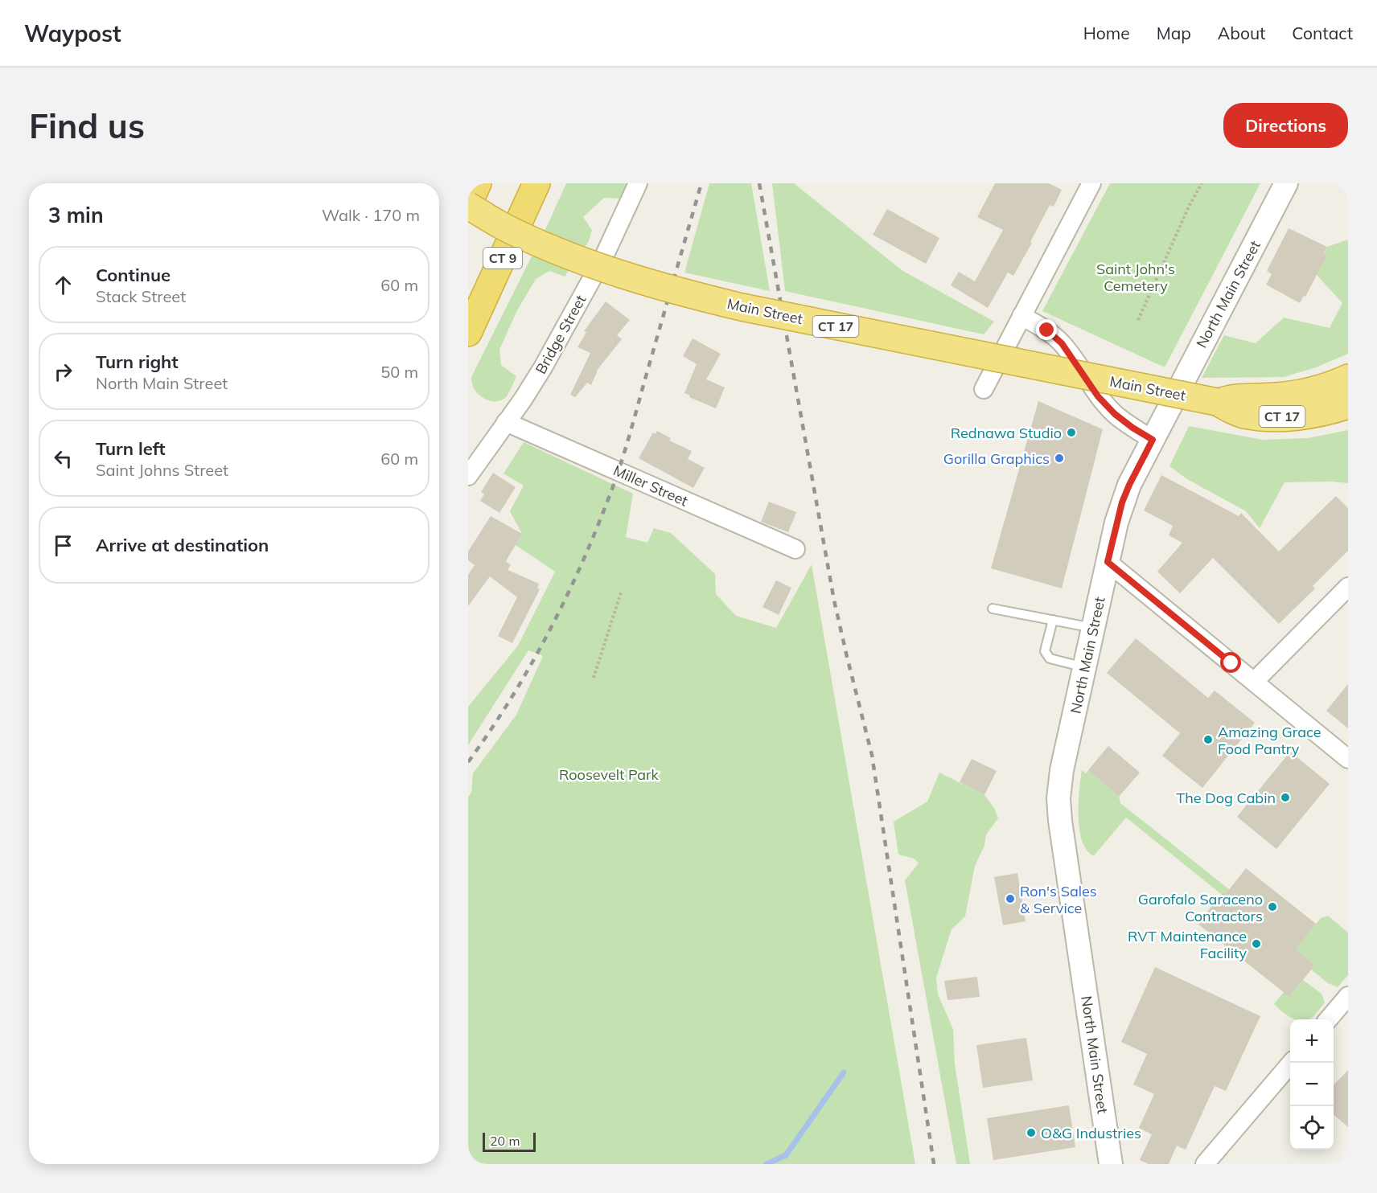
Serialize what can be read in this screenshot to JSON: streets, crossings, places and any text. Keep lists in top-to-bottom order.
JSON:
{
  "streets": {
    "highway": ["CT 9", "Main Street", "CT 17"],
    "street": ["North Main Street", "Bridge Street", "Miller Street"]
  },
  "crossings": [
    ["Bridge Street", "Miller Street"]
  ],
  "parks": ["Saint John's Cemetery", "Roosevelt Park"],
  "places": [
    "Rednawa Studio",
    "Gorilla Graphics",
    "Amazing Grace Food Pantry",
    "The Dog Cabin",
    "Ron's Sales & Service",
    "Garofalo Saraceno Contractors",
    "RVT Maintenance Facility",
    "O&G Industries"
  ],
  "scale_bar": "20 m",
  "page": {
    "header": "Waypost",
    "nav": [
      "Home",
      "Map",
      "About",
      "Contact"
    ],
    "buttons": "Directions",
    "title": "Find us",
    "heading": ["3 min", "Walk · 170 m"],
    "list": [
      ["Continue", "Stack Street", "60 m"],
      ["Turn right", "North Main Street", "50 m"],
      ["Turn left", "Saint Johns Street", "60 m"],
      "Arrive at destination"
    ],
    "map_buttons": ["+", "−"],
    "scale": "20 m"
  }
}
